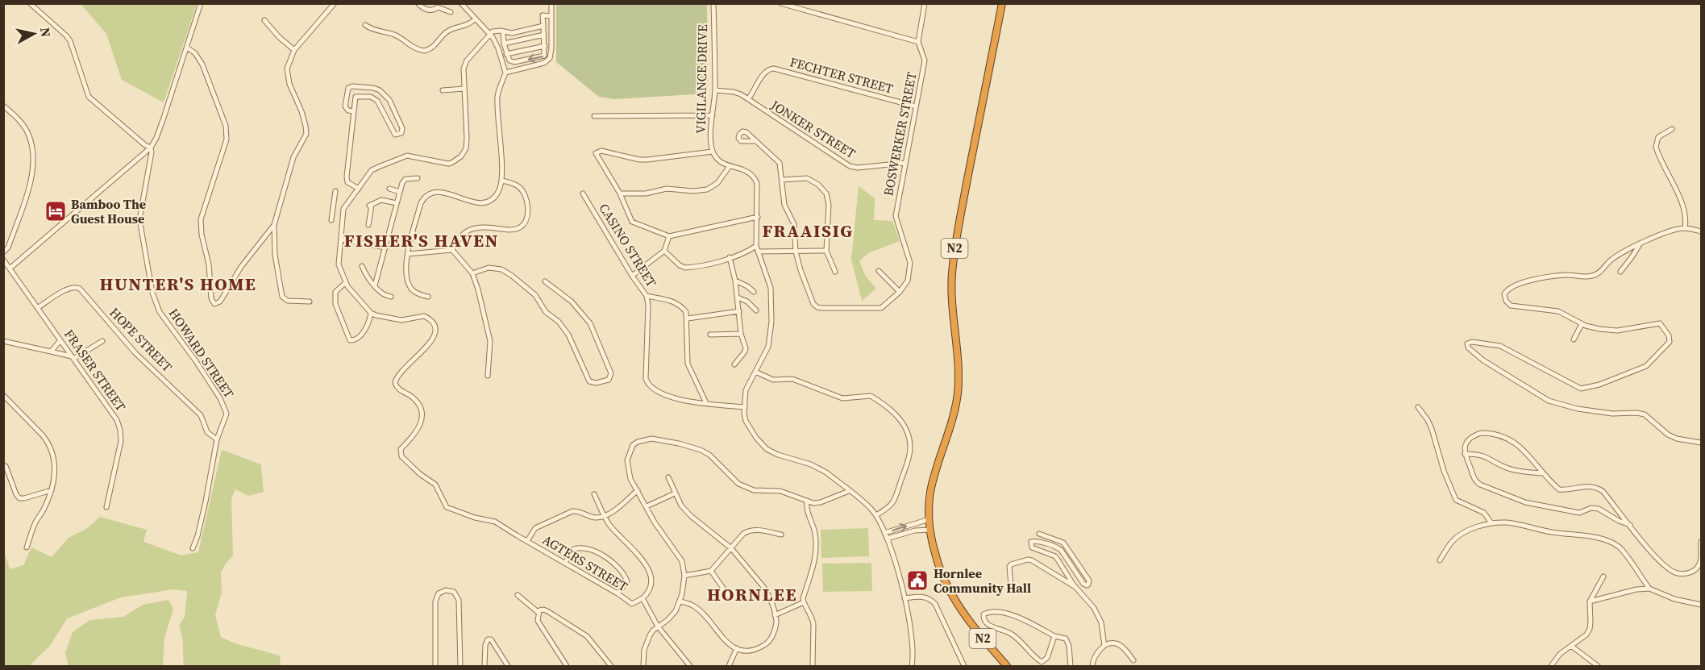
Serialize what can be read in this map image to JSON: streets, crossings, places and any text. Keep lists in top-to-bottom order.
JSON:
{
  "streets": {
    "highway": ["N2"],
    "street": [
      "FECHTER STREET",
      "VIGILANCE DRIVE",
      "JONKER STREET",
      "BOSWERKER STREET",
      "CASINO STREET",
      "HOPE STREET",
      "HOWARD STREET",
      "FRASER STREET",
      "AGTERS STREET"
    ]
  },
  "crossings": [
    ["FECHTER STREET", "JONKER STREET"],
    ["FECHTER STREET", "BOSWERKER STREET"],
    ["VIGILANCE DRIVE", "JONKER STREET"],
    ["JONKER STREET", "BOSWERKER STREET"],
    ["HOPE STREET", "HOWARD STREET"],
    ["HOPE STREET", "FRASER STREET"]
  ],
  "districts": [
    "FRAAISIG",
    "FISHER'S HAVEN",
    "HUNTER'S HOME",
    "HORNLEE"
  ],
  "places": {
    "hotel": ["Bamboo The Guest House"],
    "public building": ["Hornlee Community Hall"]
  },
  "north": "right"
}
